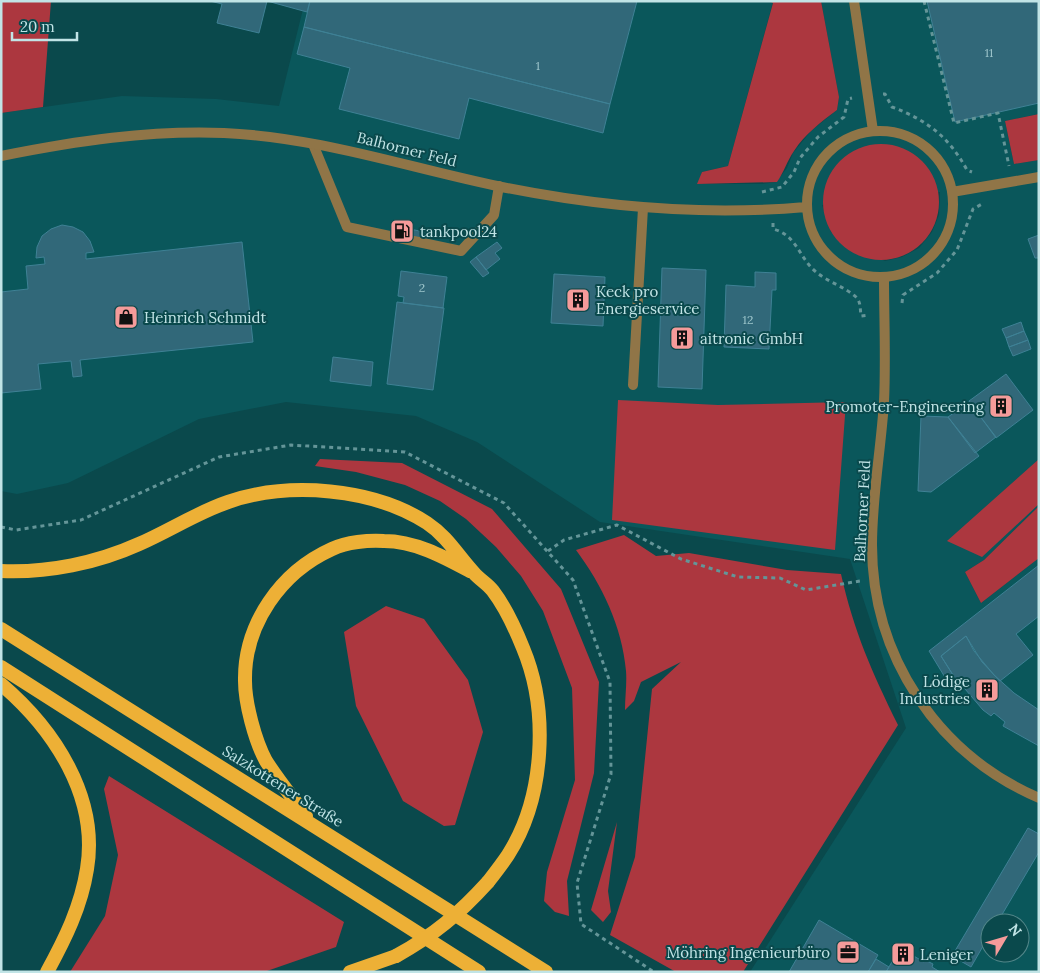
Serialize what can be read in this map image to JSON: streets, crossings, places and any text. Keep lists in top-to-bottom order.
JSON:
{
  "streets": {
    "highway": ["Salzkottener Straße"],
    "street": ["Balhorner Feld"]
  },
  "places": {
    "fuel station": ["tankpool24"],
    "building": [
      "Keck pro Energieservice",
      "aitronic GmbH",
      "Promoter-Engineering",
      "Lödige Industries",
      "Leniger"
    ],
    "shop": ["Heinrich Schmidt"],
    "office": ["Möhring Ingenieurbüro"]
  },
  "house_numbers": [
    "11",
    "1",
    "2",
    "12"
  ],
  "scale_bar": "20 m",
  "north": "top right"
}
